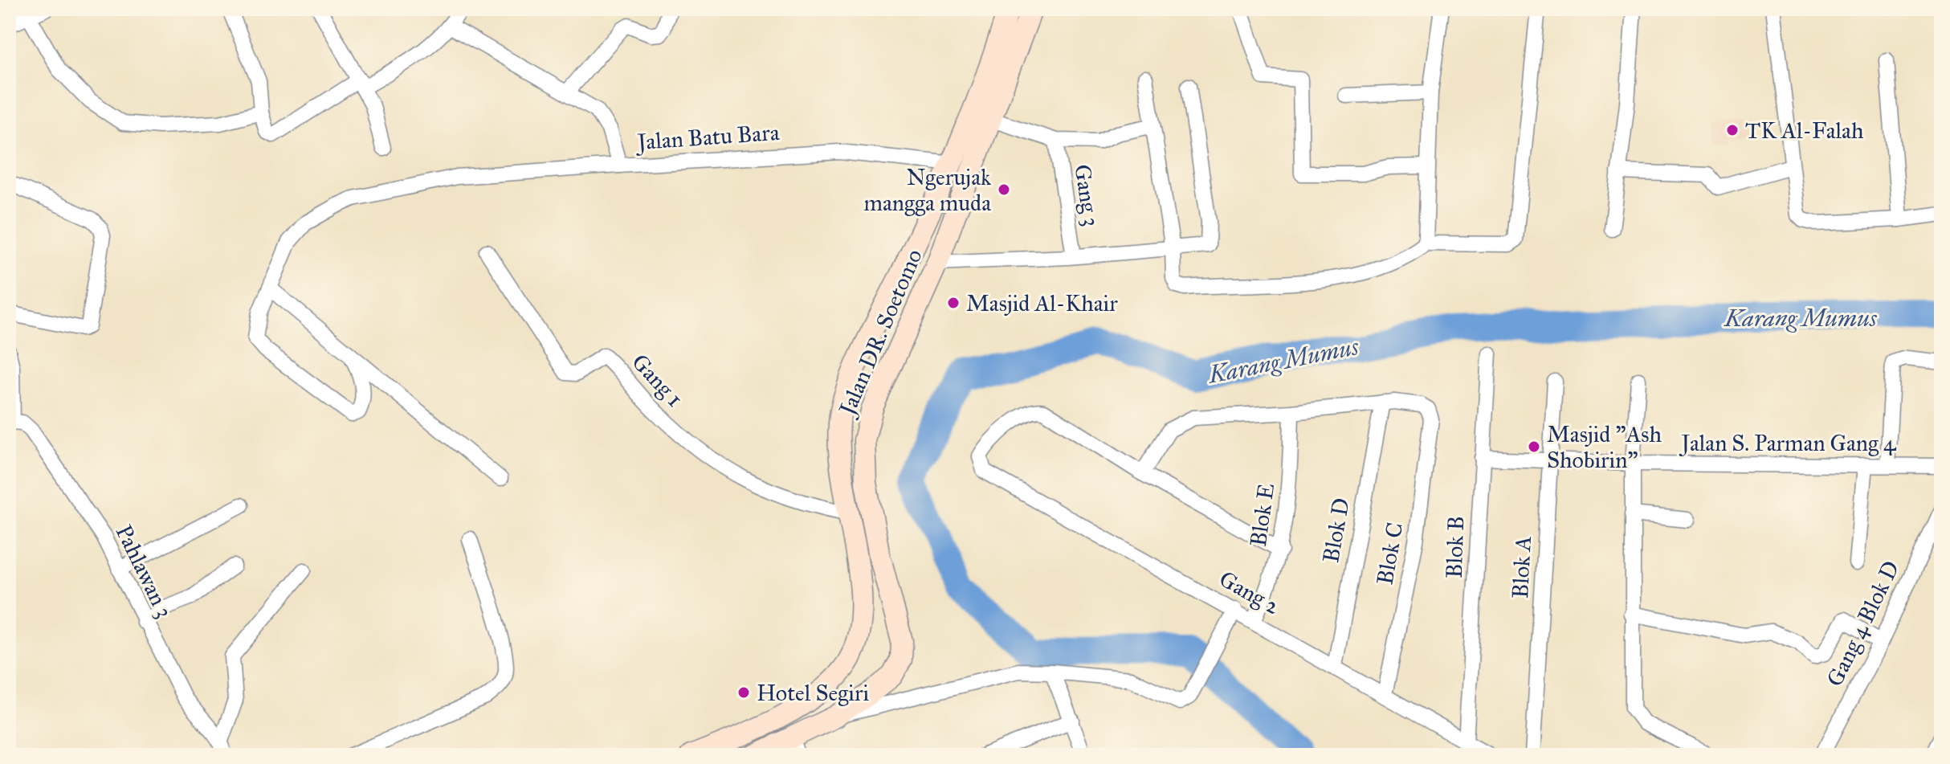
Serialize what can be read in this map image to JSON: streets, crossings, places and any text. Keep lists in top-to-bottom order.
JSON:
{
  "streets": {
    "street": [
      "Jalan Batu Bara",
      "Gang 3",
      "Jalan DR. Soetomo",
      "Gang 1",
      "Jalan S. Parman Gang 4",
      "Blok E",
      "Blok D",
      "Blok B",
      "Blok C",
      "Blok A",
      "Pahlawan 3",
      "Gang 2",
      "Gang 4 Blok D"
    ]
  },
  "crossings": [
    ["Jalan Batu Bara", "Jalan DR. Soetomo"],
    ["Gang 3", "Jalan DR. Soetomo"],
    ["Jalan DR. Soetomo", "Gang 1"],
    ["Jalan S. Parman Gang 4", "Blok B"],
    ["Jalan S. Parman Gang 4", "Blok A"],
    ["Blok E", "Gang 2"],
    ["Blok D", "Blok C"],
    ["Blok D", "Gang 2"],
    ["Blok B", "Gang 2"],
    ["Blok C", "Gang 2"]
  ],
  "water": ["Karang Mumus"],
  "places": [
    "TK Al-Falah",
    "Ngerujak mangga muda",
    "Masjid Al-Khair",
    "Masjid \"Ash Shobirin\"",
    "Hotel Segiri"
  ]
}
